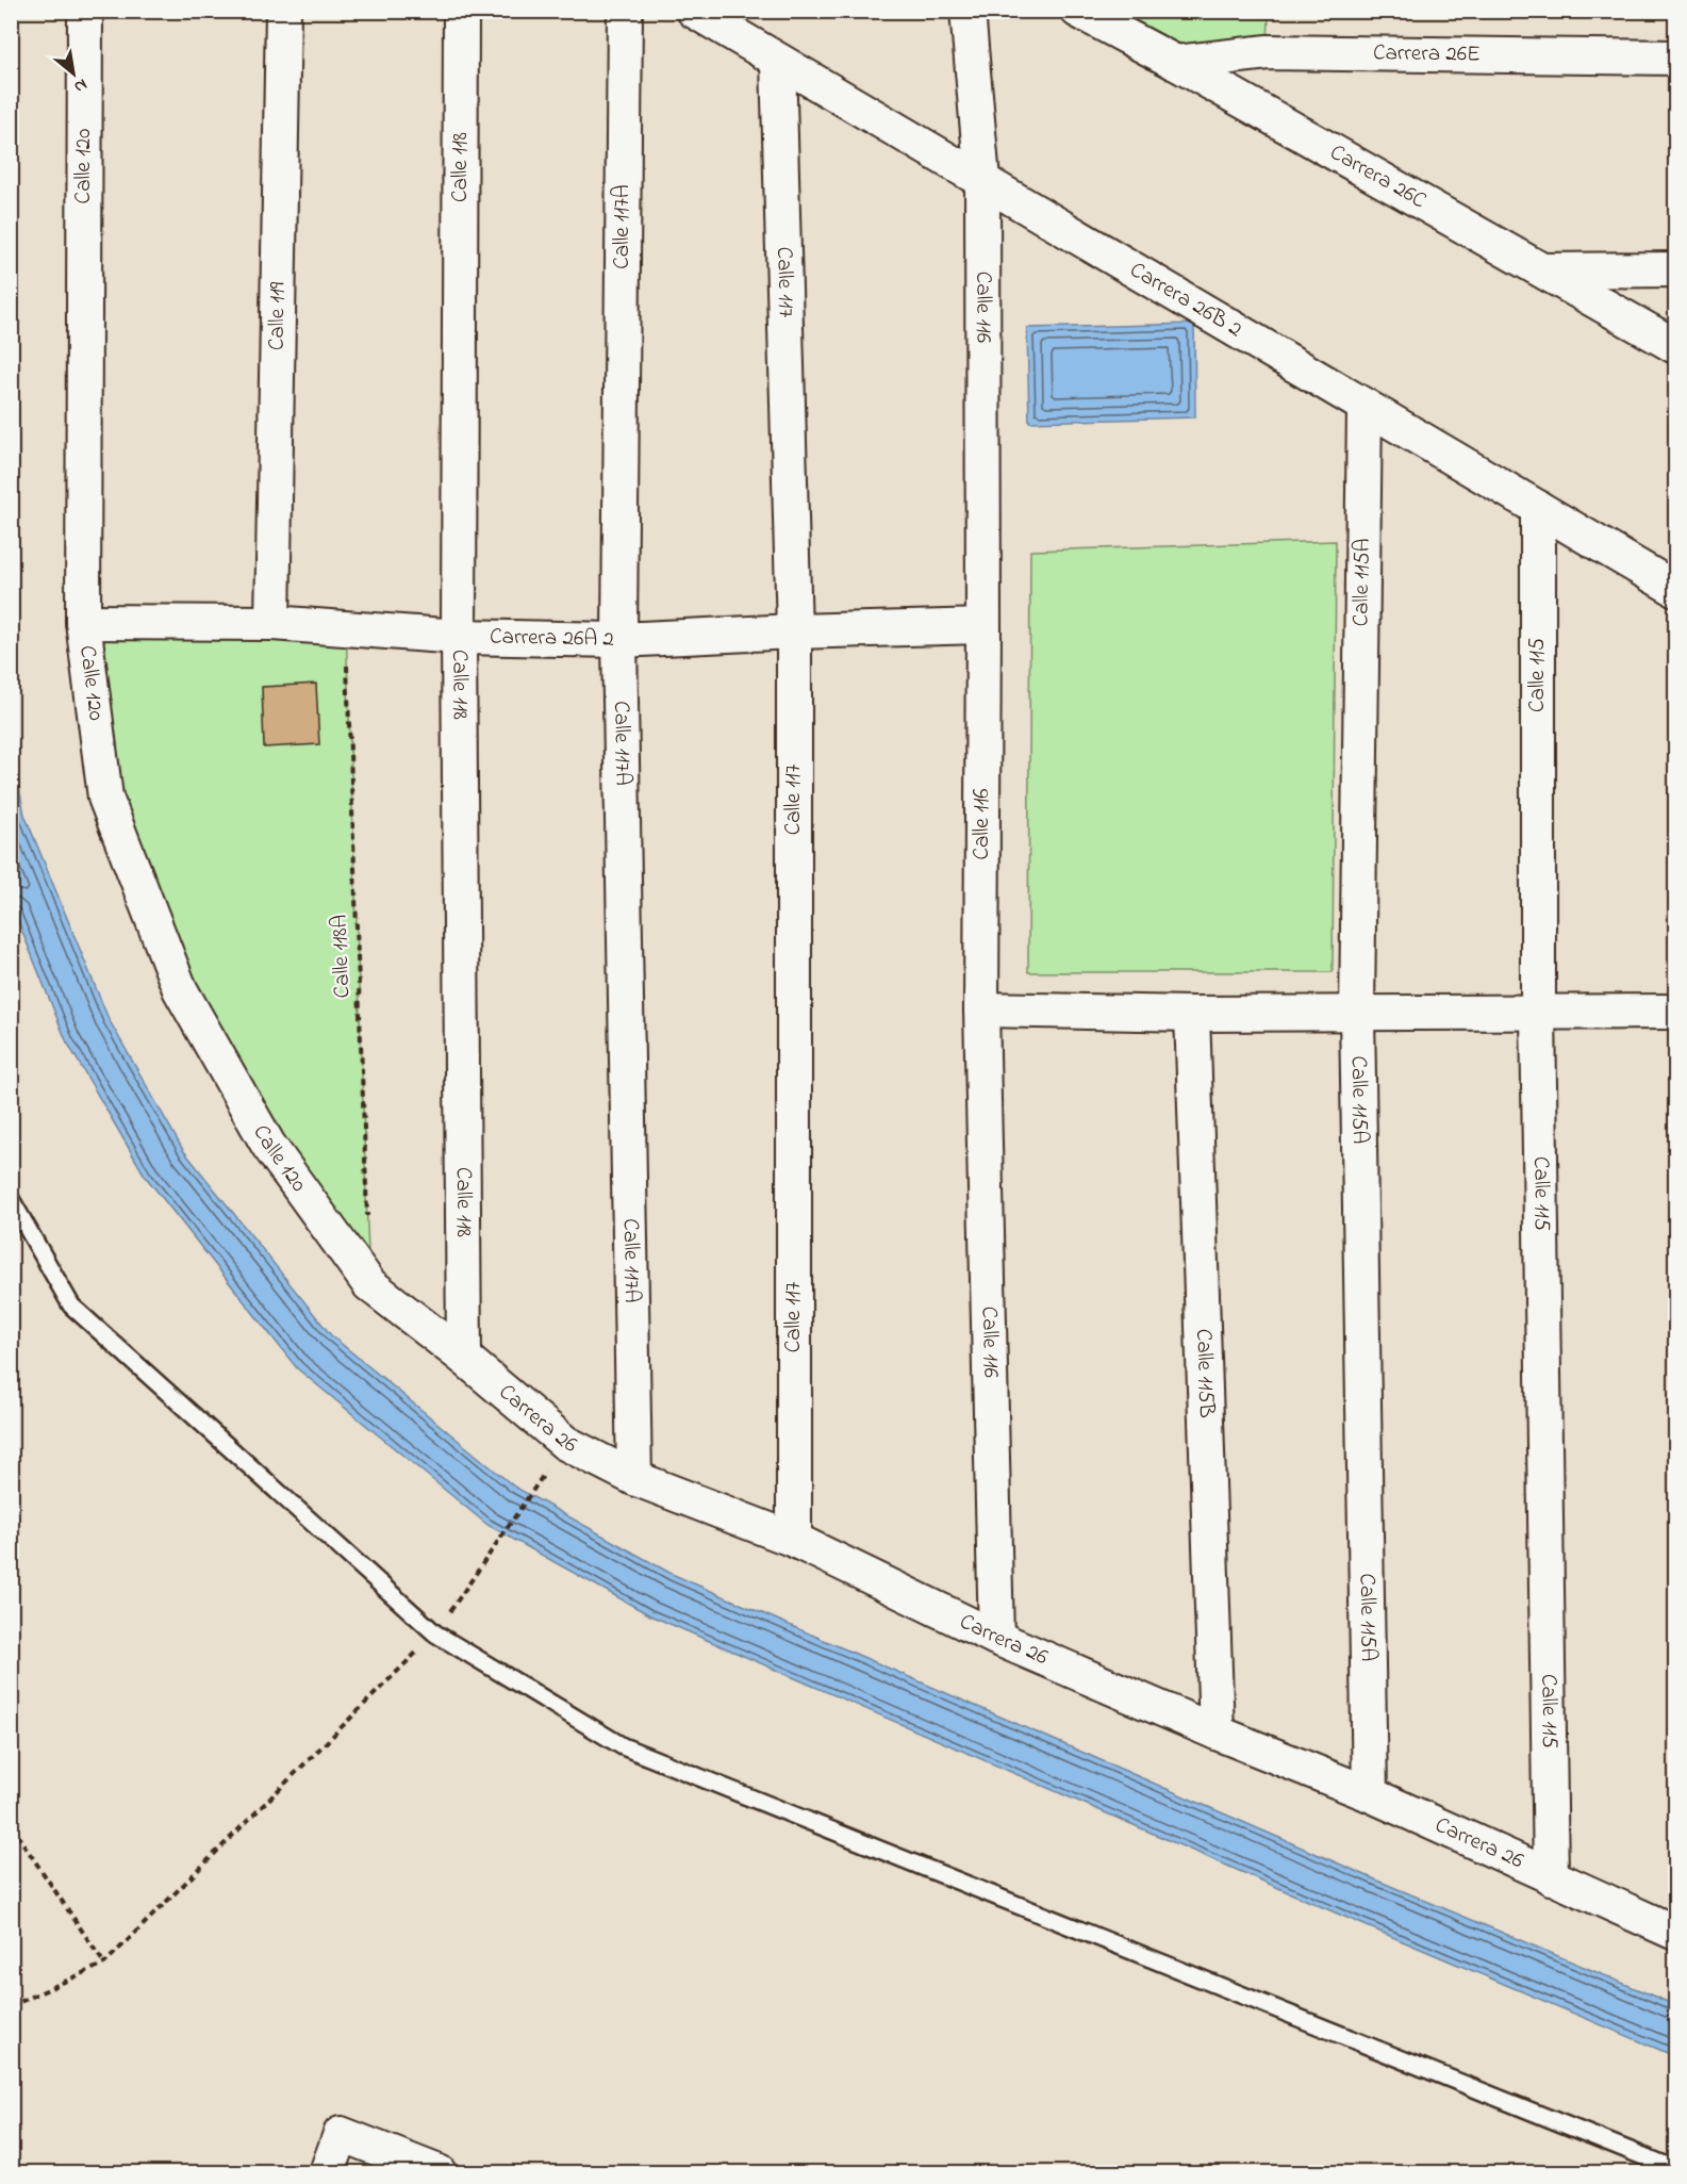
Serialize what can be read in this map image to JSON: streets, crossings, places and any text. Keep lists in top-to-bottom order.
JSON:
{
  "streets": {
    "street": [
      "Carrera 26E",
      "Calle 120",
      "Calle 118",
      "Carrera 26C",
      "Calle 117A",
      "Calle 117",
      "Carrera 26B 2",
      "Calle 116",
      "Calle 119",
      "Calle 115A",
      "Carrera 26A 2",
      "Calle 115",
      "Calle 115B",
      "Carrera 26"
    ],
    "path": ["Calle 118A"]
  },
  "crossings": [
    ["Carrera 26E", "Carrera 26C"],
    ["Calle 120", "Carrera 26A 2"],
    ["Calle 120", "Carrera 26"],
    ["Calle 118", "Carrera 26A 2"],
    ["Calle 118", "Carrera 26"],
    ["Calle 117A", "Carrera 26A 2"],
    ["Calle 117A", "Carrera 26"],
    ["Calle 117", "Carrera 26B 2"],
    ["Calle 117", "Carrera 26A 2"],
    ["Calle 117", "Carrera 26"],
    ["Carrera 26B 2", "Calle 116"],
    ["Carrera 26B 2", "Calle 115A"],
    ["Carrera 26B 2", "Calle 115"],
    ["Calle 116", "Carrera 26A 2"],
    ["Calle 116", "Carrera 26"],
    ["Calle 119", "Carrera 26A 2"],
    ["Calle 115A", "Carrera 26"],
    ["Carrera 26A 2", "Calle 118A"],
    ["Calle 115", "Carrera 26"],
    ["Calle 115B", "Carrera 26"]
  ],
  "north": "bottom right"
}
